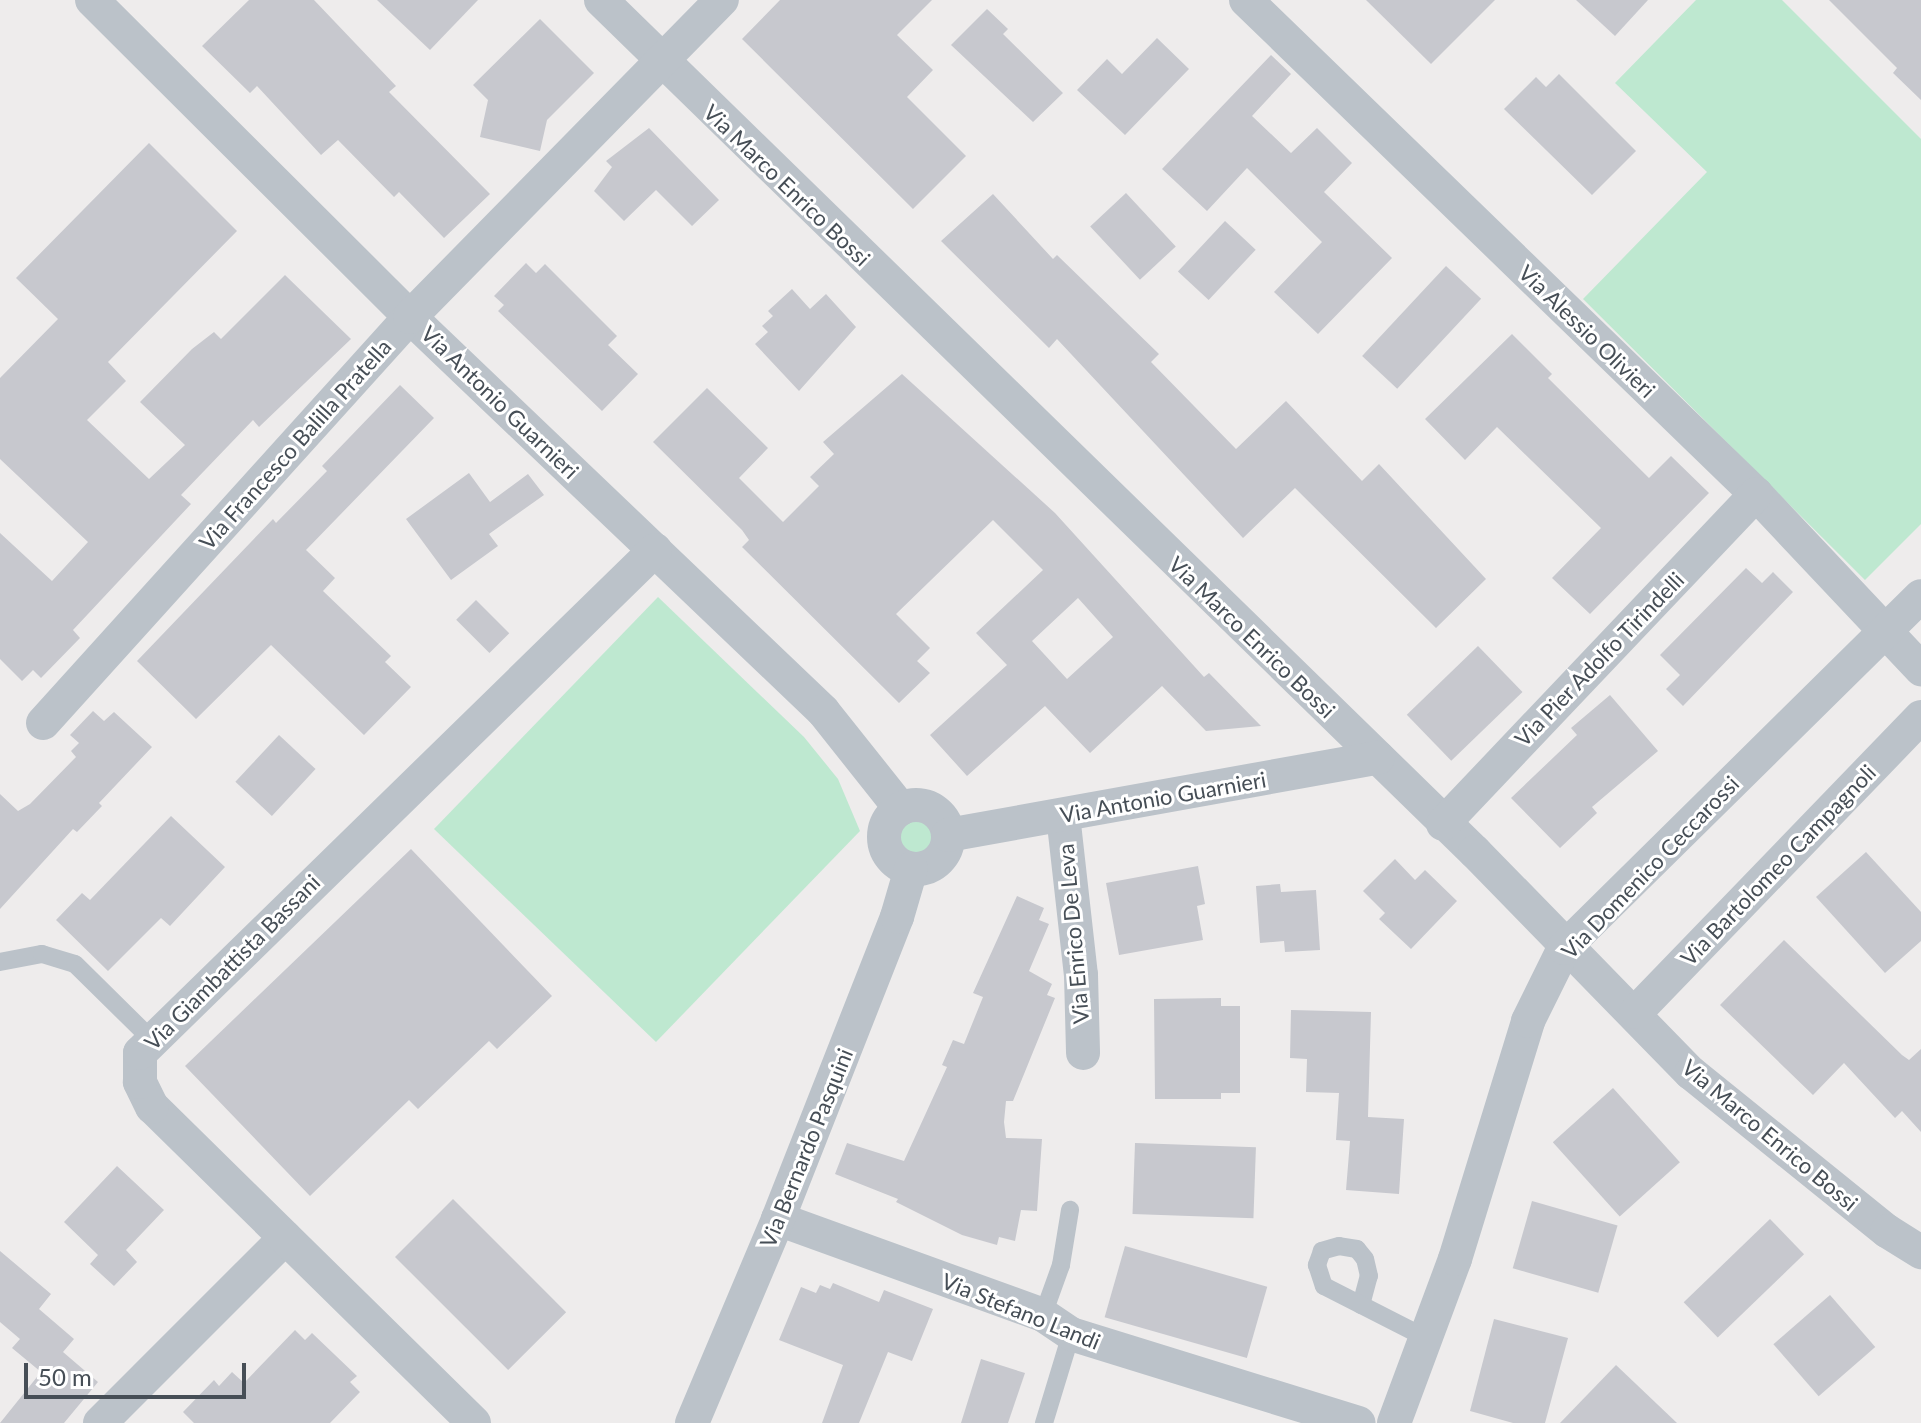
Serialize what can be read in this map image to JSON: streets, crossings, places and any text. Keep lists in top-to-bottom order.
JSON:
{
  "streets": {
    "street": [
      "Via Marco Enrico Bossi",
      "Via Alessio Olivieri",
      "Via Antonio Guarnieri",
      "Via Francesco Balilla Pratella",
      "Via Pier Adolfo Tirindelli",
      "Via Bartolomeo Campagnoli",
      "Via Domenico Ceccarossi",
      "Via Enrico De Leva",
      "Via Giambattista Bassani",
      "Via Bernardo Pasquini",
      "Via Stefano Landi"
    ]
  },
  "crossings": [
    ["Via Marco Enrico Bossi", "Via Antonio Guarnieri"],
    ["Via Marco Enrico Bossi", "Via Francesco Balilla Pratella"],
    ["Via Marco Enrico Bossi", "Via Pier Adolfo Tirindelli"],
    ["Via Marco Enrico Bossi", "Via Bartolomeo Campagnoli"],
    ["Via Marco Enrico Bossi", "Via Domenico Ceccarossi"],
    ["Via Alessio Olivieri", "Via Pier Adolfo Tirindelli"],
    ["Via Alessio Olivieri", "Via Domenico Ceccarossi"],
    ["Via Antonio Guarnieri", "Via Francesco Balilla Pratella"],
    ["Via Antonio Guarnieri", "Via Enrico De Leva"],
    ["Via Antonio Guarnieri", "Via Giambattista Bassani"],
    ["Via Antonio Guarnieri", "Via Bernardo Pasquini"],
    ["Via Bernardo Pasquini", "Via Stefano Landi"]
  ],
  "scale_bar": "50 m"
}
